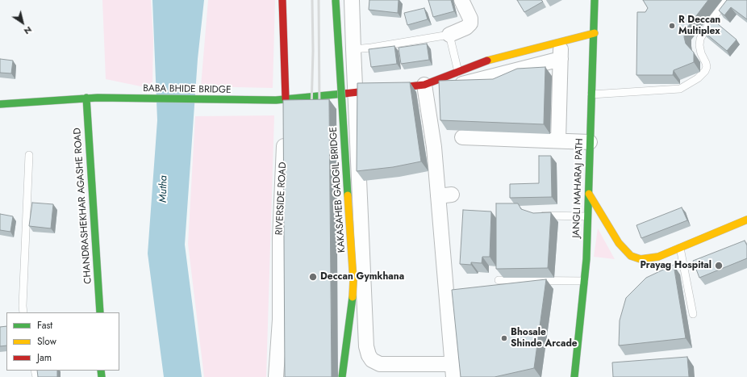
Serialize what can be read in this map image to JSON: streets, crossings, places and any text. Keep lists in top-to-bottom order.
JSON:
{
  "streets": {
    "street": [
      "BABA BHIDE BRIDGE",
      "JANGLI MAHARAJ PATH",
      "KAKASAHEB GADGIL BRIDGE",
      "RIVERSIDE ROAD",
      "CHANDRASHEKHAR AGASHE ROAD"
    ]
  },
  "crossings": [
    ["BABA BHIDE BRIDGE", "JANGLI MAHARAJ PATH"],
    ["BABA BHIDE BRIDGE", "CHANDRASHEKHAR AGASHE ROAD"]
  ],
  "water": ["Mutha"],
  "places": [
    "R Deccan Multiplex",
    "Prayag Hospital",
    "Deccan Gymkhana",
    "Bhosale Shinde Arcade"
  ],
  "legend": ["Fast", "Slow", "Jam"],
  "north": "bottom right"
}
